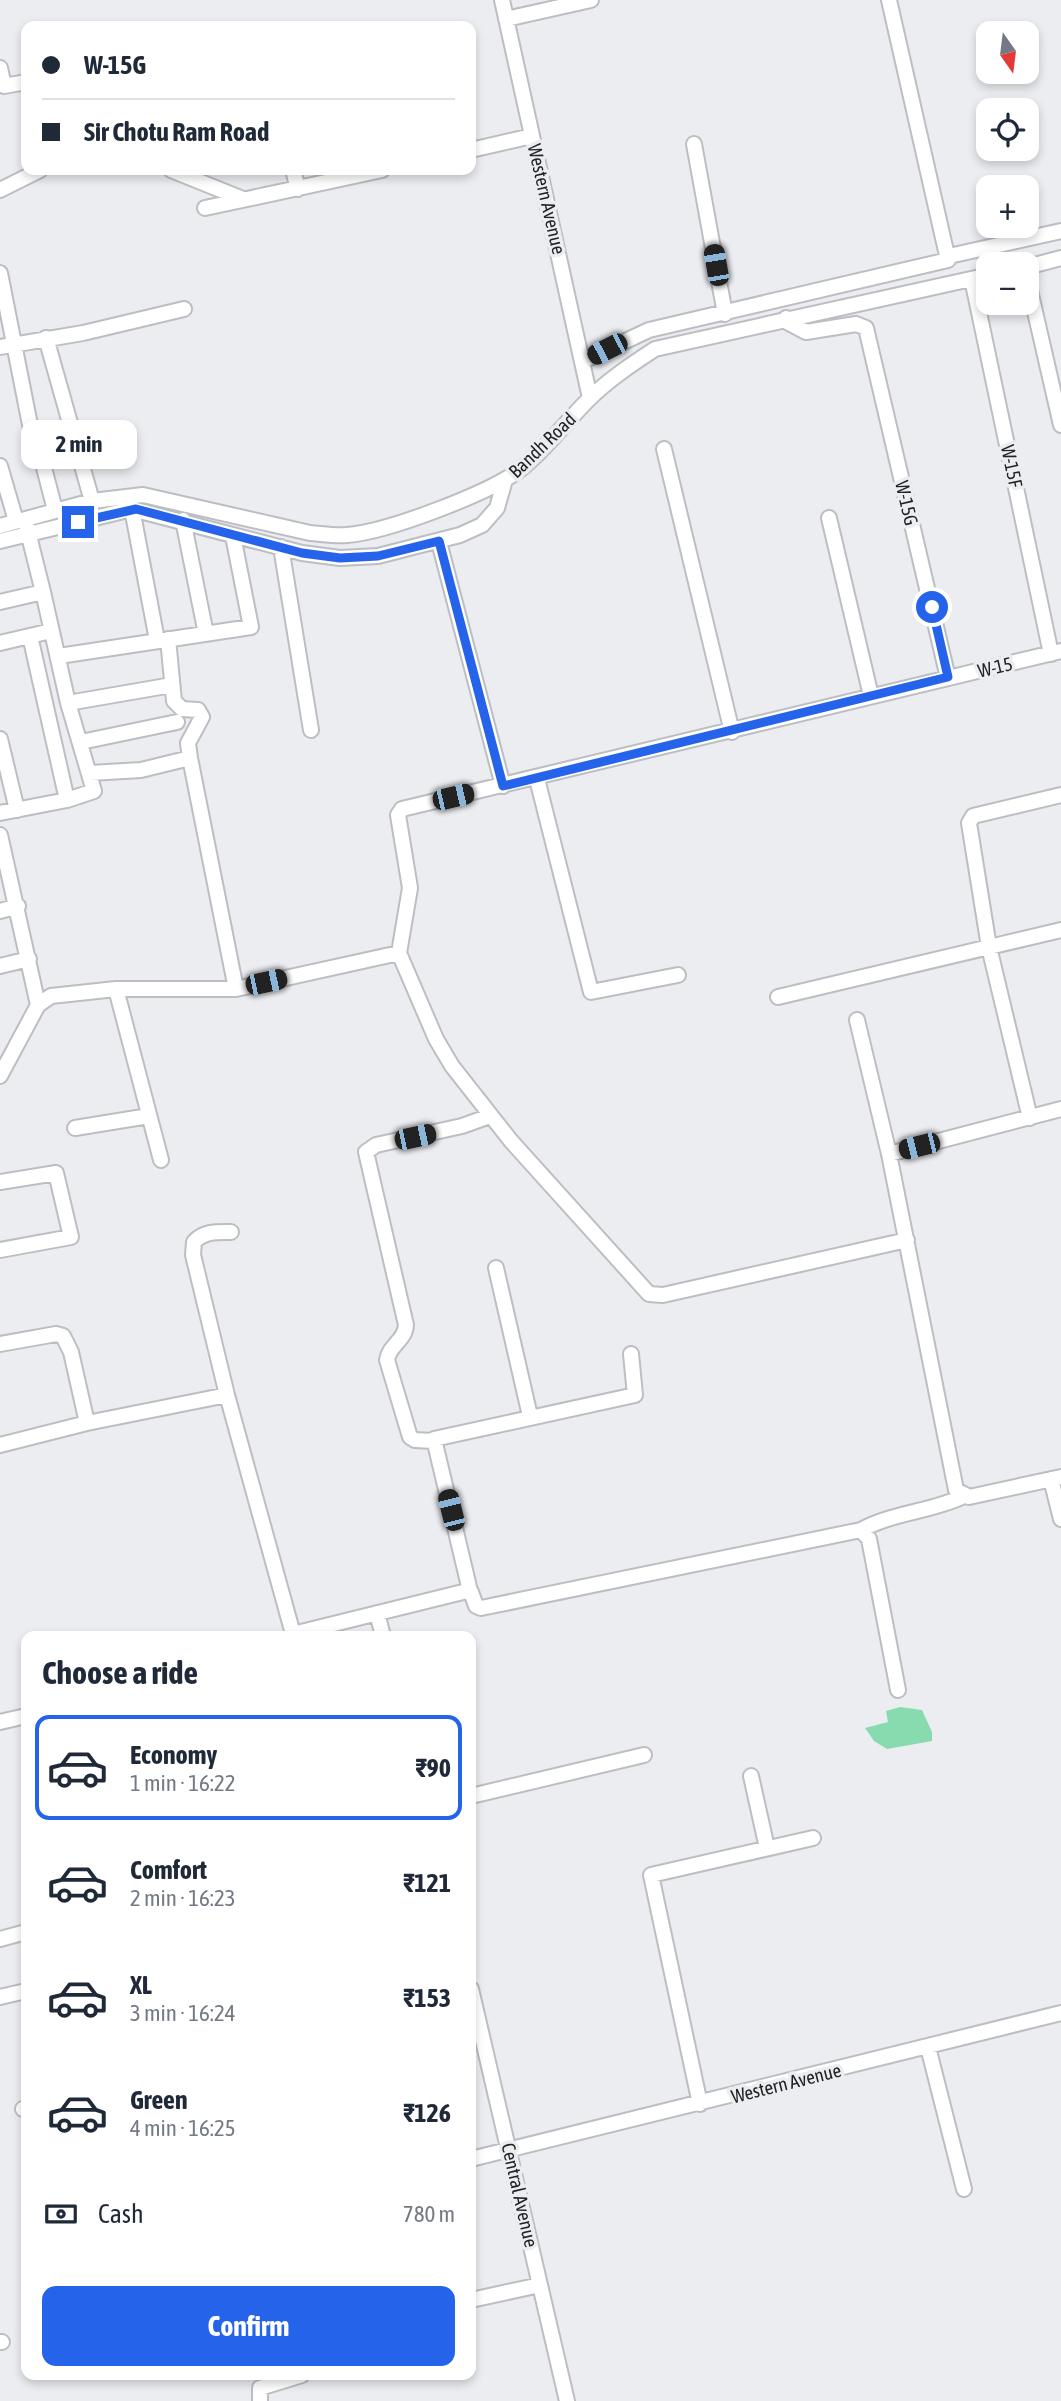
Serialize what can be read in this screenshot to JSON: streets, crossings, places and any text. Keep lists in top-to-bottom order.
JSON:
{
  "streets": {
    "street": [
      "Western Avenue",
      "Bandh Road",
      "W-15F",
      "W-15G",
      "W-15",
      "Central Avenue"
    ]
  },
  "crossings": [
    ["Western Avenue", "Bandh Road"],
    ["Western Avenue", "Central Avenue"],
    ["Bandh Road", "W-15F"],
    ["Bandh Road", "W-15G"],
    ["W-15F", "W-15"],
    ["W-15G", "W-15"]
  ],
  "north": "bottom",
  "page": {
    "map_buttons": ["+", "−"],
    "banner": ["W-15G", "Sir Chotu Ram Road"],
    "bubble": "2 min",
    "heading": "Choose a ride",
    "list": [
      {
        "name": "Economy",
        "note": "1 min · 16:22",
        "value": "₹90"
      },
      {
        "name": "Comfort",
        "note": "2 min · 16:23",
        "value": "₹121"
      },
      {
        "name": "XL",
        "note": "3 min · 16:24",
        "value": "₹153"
      },
      {
        "name": "Green",
        "note": "4 min · 16:25",
        "value": "₹126"
      }
    ],
    "pay": ["Cash", "780 m"],
    "buttons": "Confirm"
  }
}
